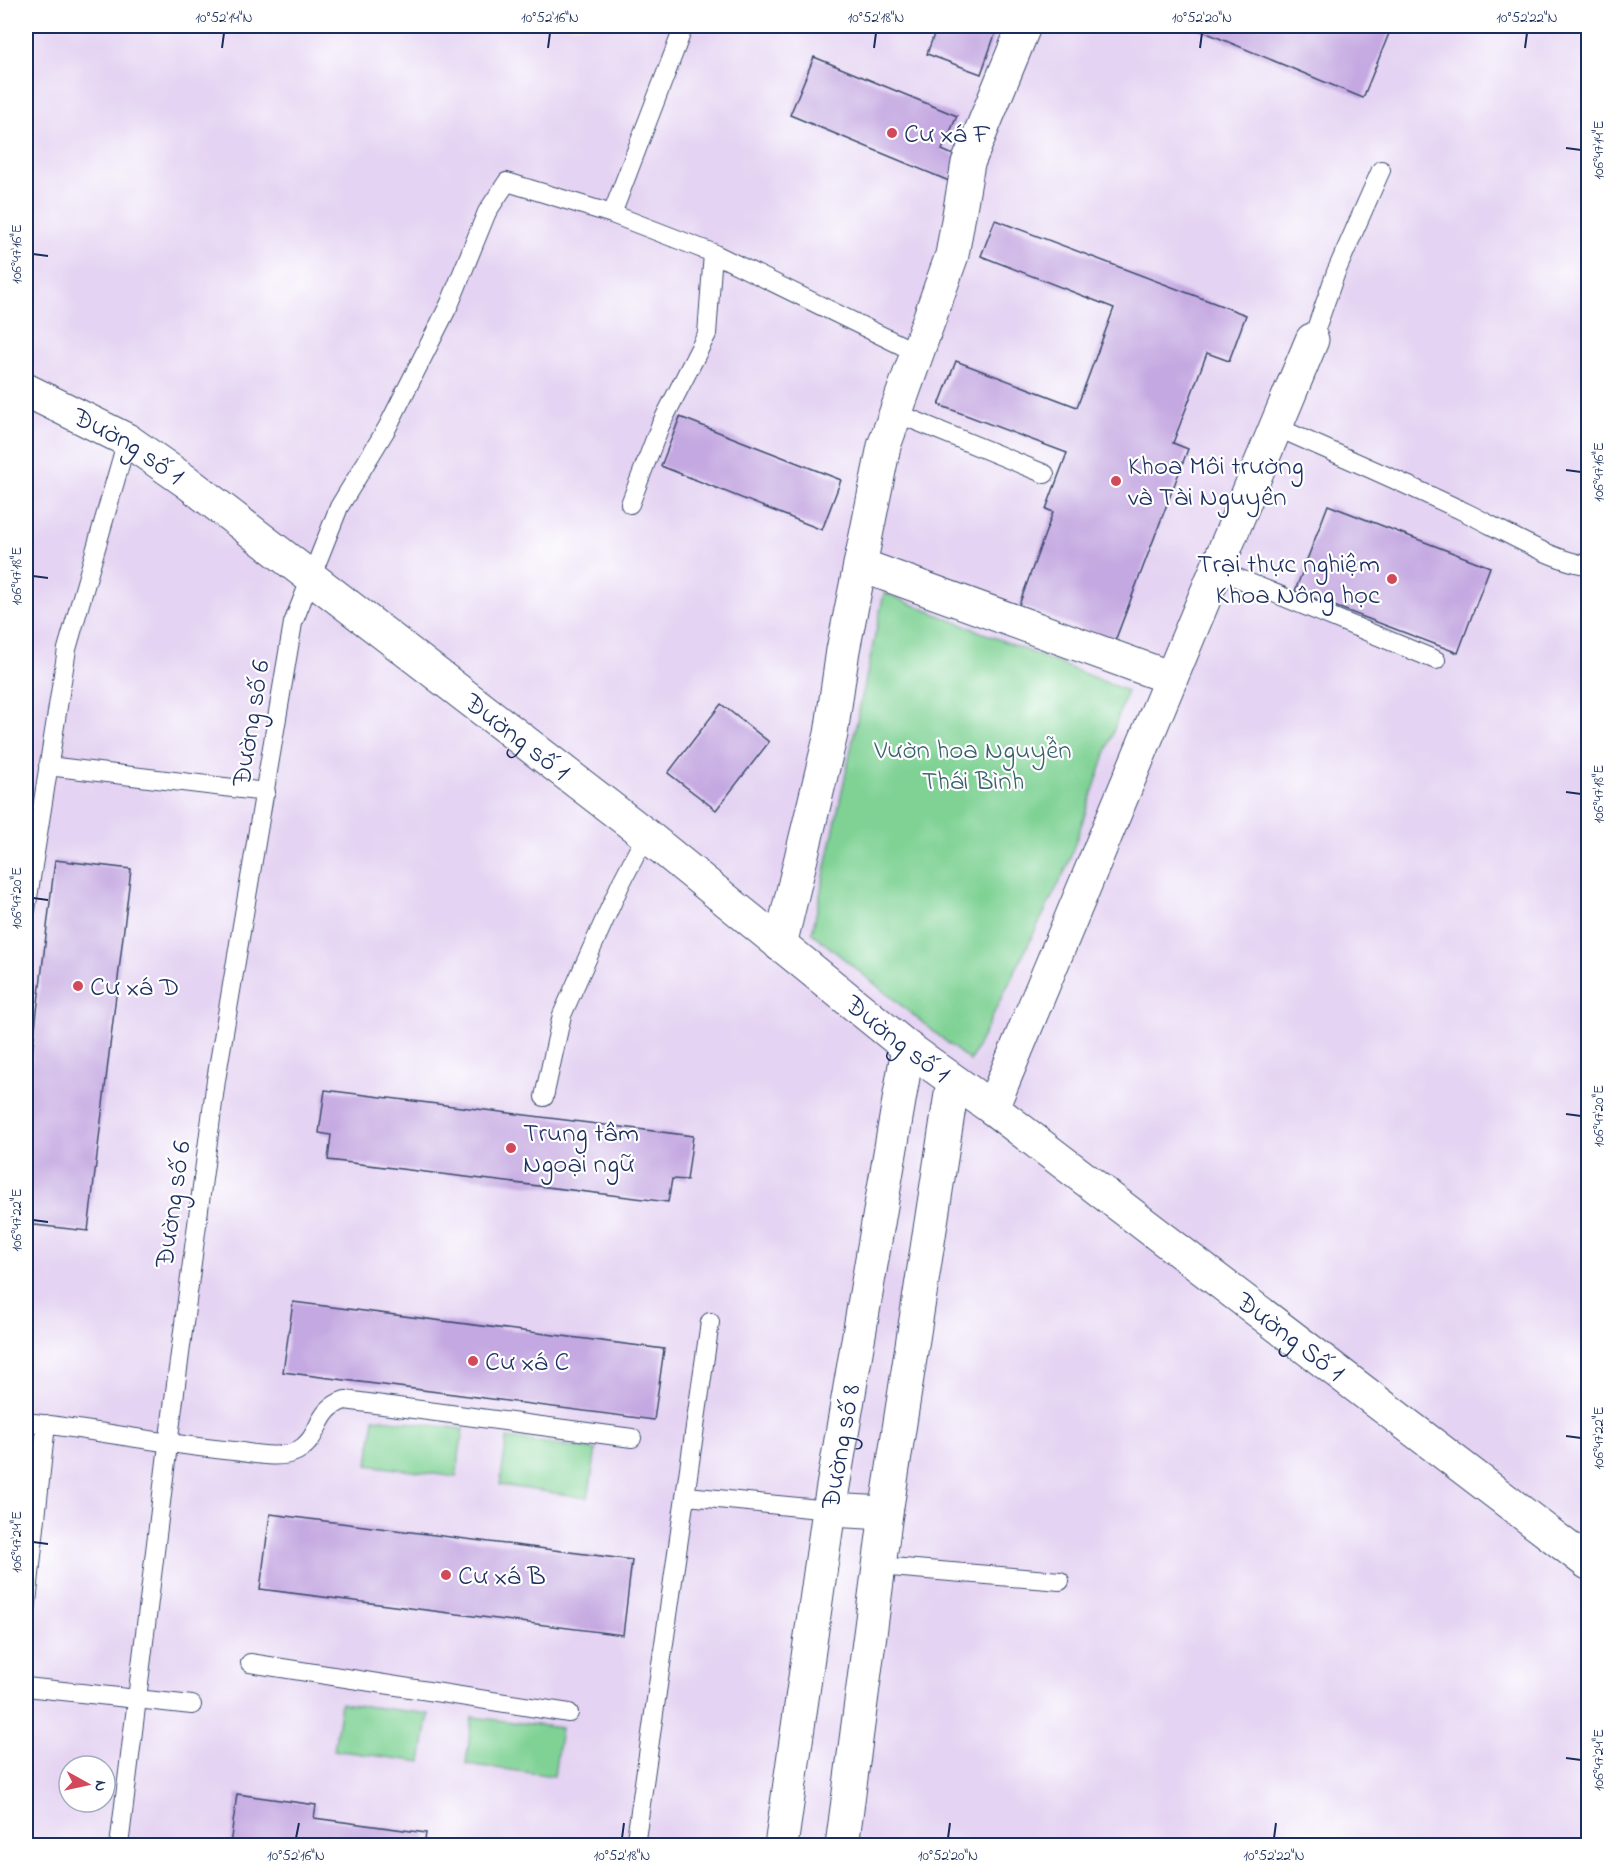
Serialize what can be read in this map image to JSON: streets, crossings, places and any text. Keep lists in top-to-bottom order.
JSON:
{
  "streets": {
    "street": ["Đường số 1", "Đường Số 1", "Đường số 8"],
    "lane": ["Đường số 6"]
  },
  "crossings": [
    ["Đường số 1", "Đường số 6"],
    ["Đường số 1", "Đường Số 1"],
    ["Đường số 1", "Đường số 8"]
  ],
  "parks": ["Vườn hoa Nguyễn Thái Bình"],
  "places": [
    "Cư xá F",
    "Khoa Môi trường và Tài Nguyên",
    "Trại thực nghiệm Khoa Nông học",
    "Cư xá D",
    "Trung tâm Ngoại ngữ",
    "Cư xá C",
    "Cư xá B"
  ],
  "north": "right",
  "coordinates": [
    "10°52'14\"N",
    "10°52'16\"N",
    "10°52'18\"N",
    "10°52'20\"N",
    "10°52'22\"N",
    "106°47'14\"E",
    "106°47'16\"E",
    "106°47'18\"E",
    "106°47'20\"E",
    "106°47'22\"E",
    "106°47'24\"E"
  ]
}
